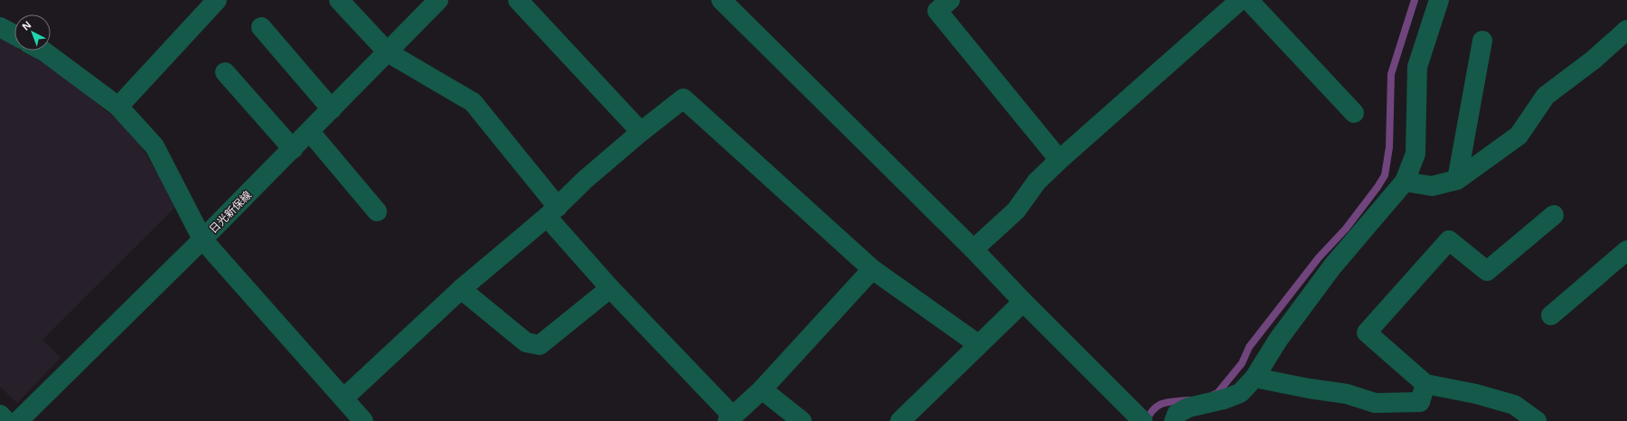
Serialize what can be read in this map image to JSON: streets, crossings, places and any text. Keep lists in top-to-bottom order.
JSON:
{
  "streets": {
    "street": ["日光新保線"]
  },
  "north": "top left"
}
